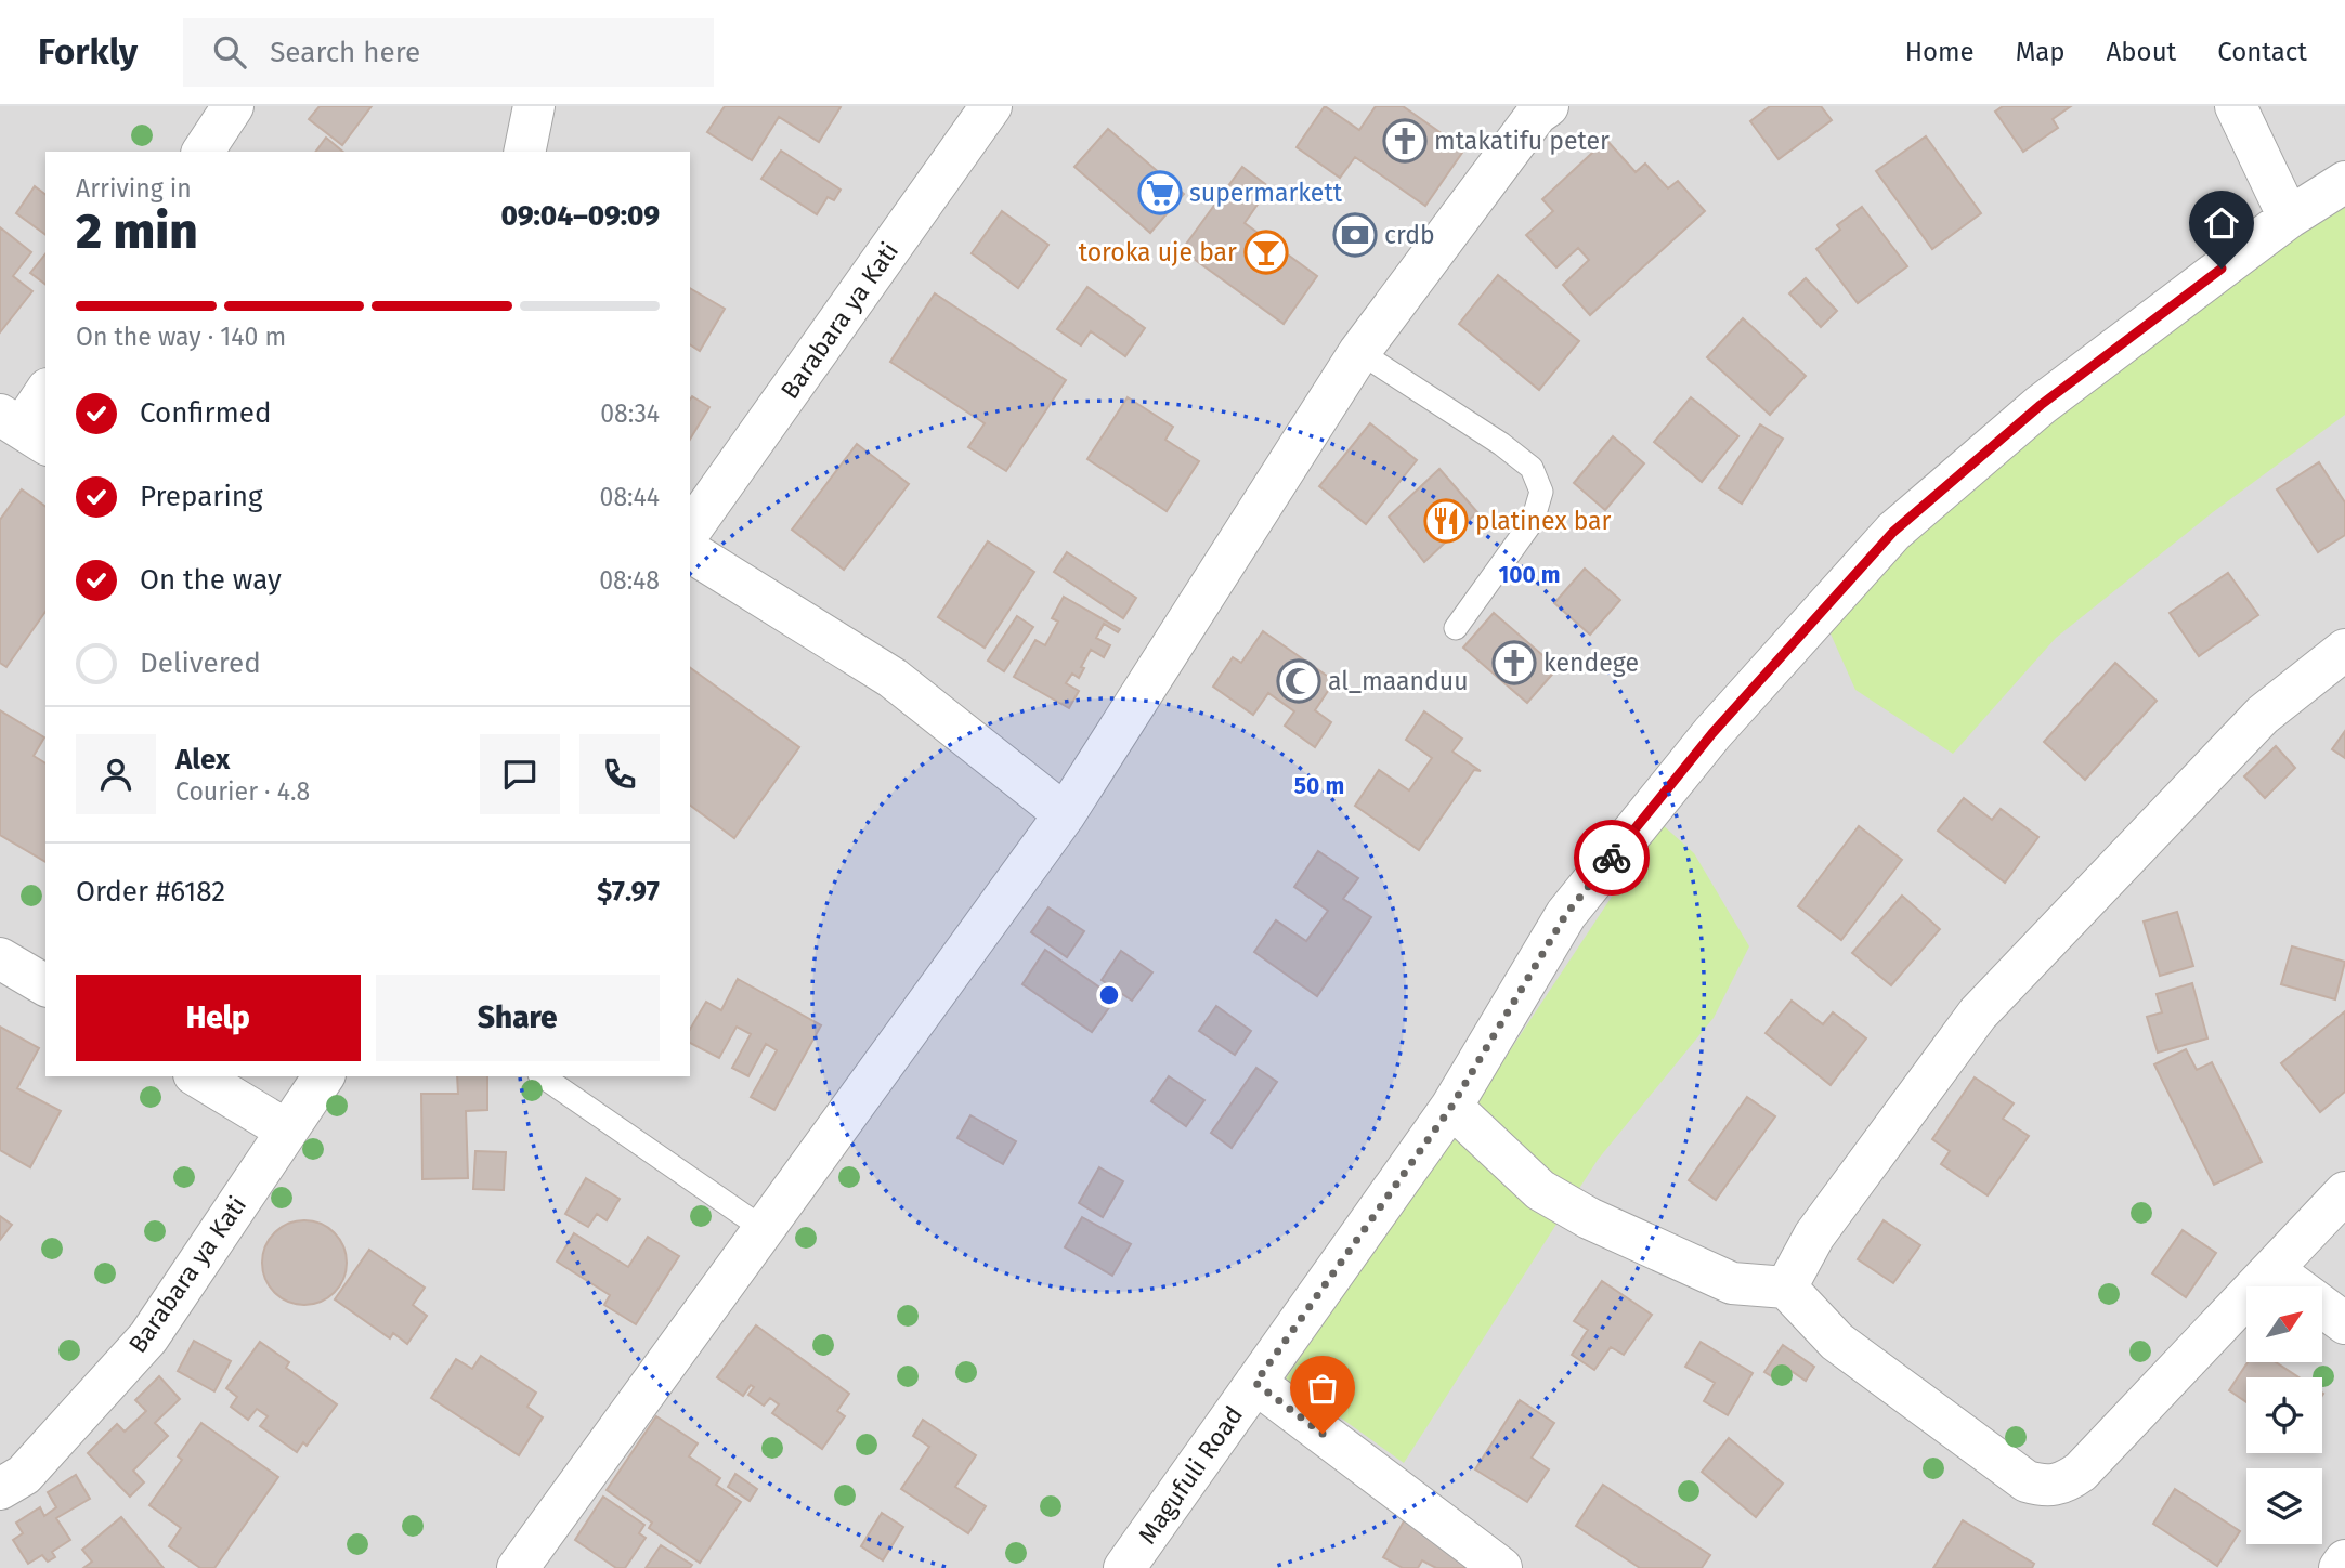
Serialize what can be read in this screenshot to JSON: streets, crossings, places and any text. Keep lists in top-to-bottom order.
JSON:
{
  "streets": {
    "street": ["Barabara ya Kati", "Magufuli Road"]
  },
  "places": {
    "church": ["mtakatifu peter", "kendege"],
    "supermarket": ["supermarkett"],
    "bank": ["crdb"],
    "bar": ["toroka uje bar"],
    "restaurant": ["platinex bar"],
    "mosque": ["al_maanduu"]
  },
  "north": "top right",
  "page": {
    "header": "Forkly",
    "search": "Search here",
    "nav": [
      "Home",
      "Map",
      "About",
      "Contact"
    ],
    "heading": ["2 min", "Arriving in", "09:04–09:09"],
    "panel": [
      "Alex",
      "Courier · 4.8",
      "Order #6182",
      "$7.97"
    ],
    "bar": "On the way · 140 m",
    "list": [
      ["Confirmed", "08:34"],
      ["Preparing", "08:44"],
      ["On the way", "08:48"],
      "Delivered"
    ],
    "buttons": ["Help", "Share"]
  },
  "rings": ["100 m", "50 m"]
}
